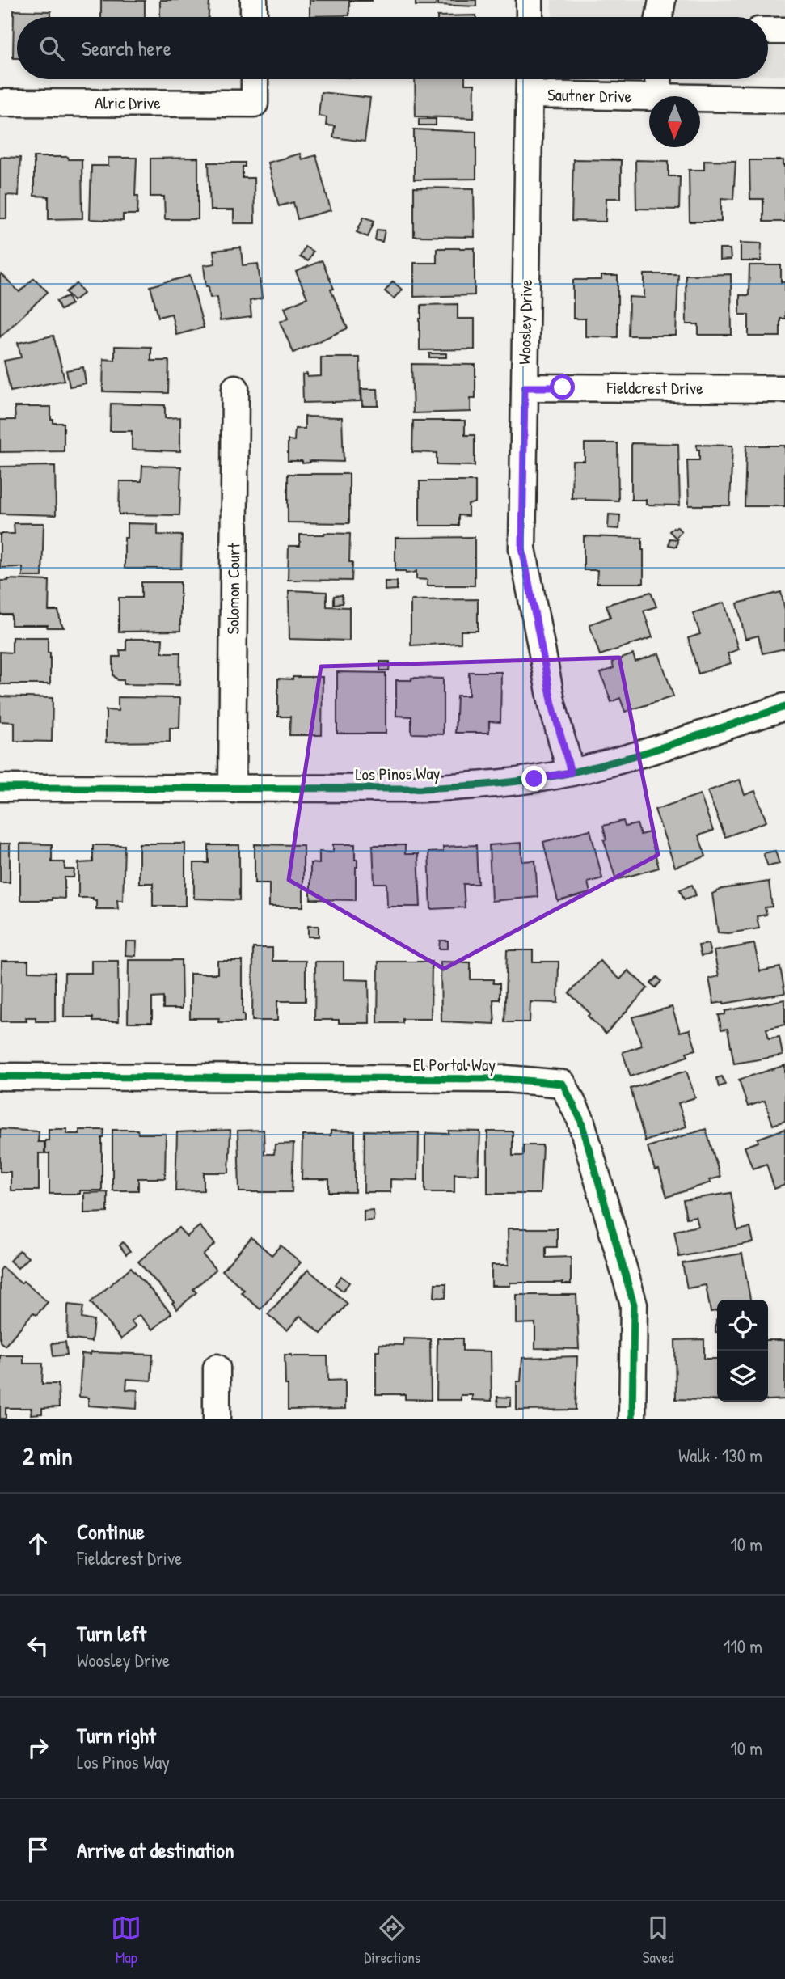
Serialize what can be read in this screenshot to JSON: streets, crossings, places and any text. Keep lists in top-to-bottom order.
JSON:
{
  "streets": {
    "street": [
      "Sautner Drive",
      "Alric Drive",
      "Woosley Drive",
      "Fieldcrest Drive",
      "Solomon Court",
      "Los Pinos Way",
      "El Portal Way"
    ]
  },
  "crossings": [
    ["Sautner Drive", "Woosley Drive"],
    ["Woosley Drive", "Fieldcrest Drive"],
    ["Woosley Drive", "Los Pinos Way"],
    ["Solomon Court", "Los Pinos Way"]
  ],
  "north": "bottom",
  "page": {
    "search": "Search here",
    "heading": ["2 min", "Walk · 130 m"],
    "list": [
      ["Continue", "Fieldcrest Drive", "10 m"],
      ["Turn left", "Woosley Drive", "110 m"],
      ["Turn right", "Los Pinos Way", "10 m"],
      "Arrive at destination"
    ],
    "nav": ["Map", "Directions", "Saved"]
  }
}
